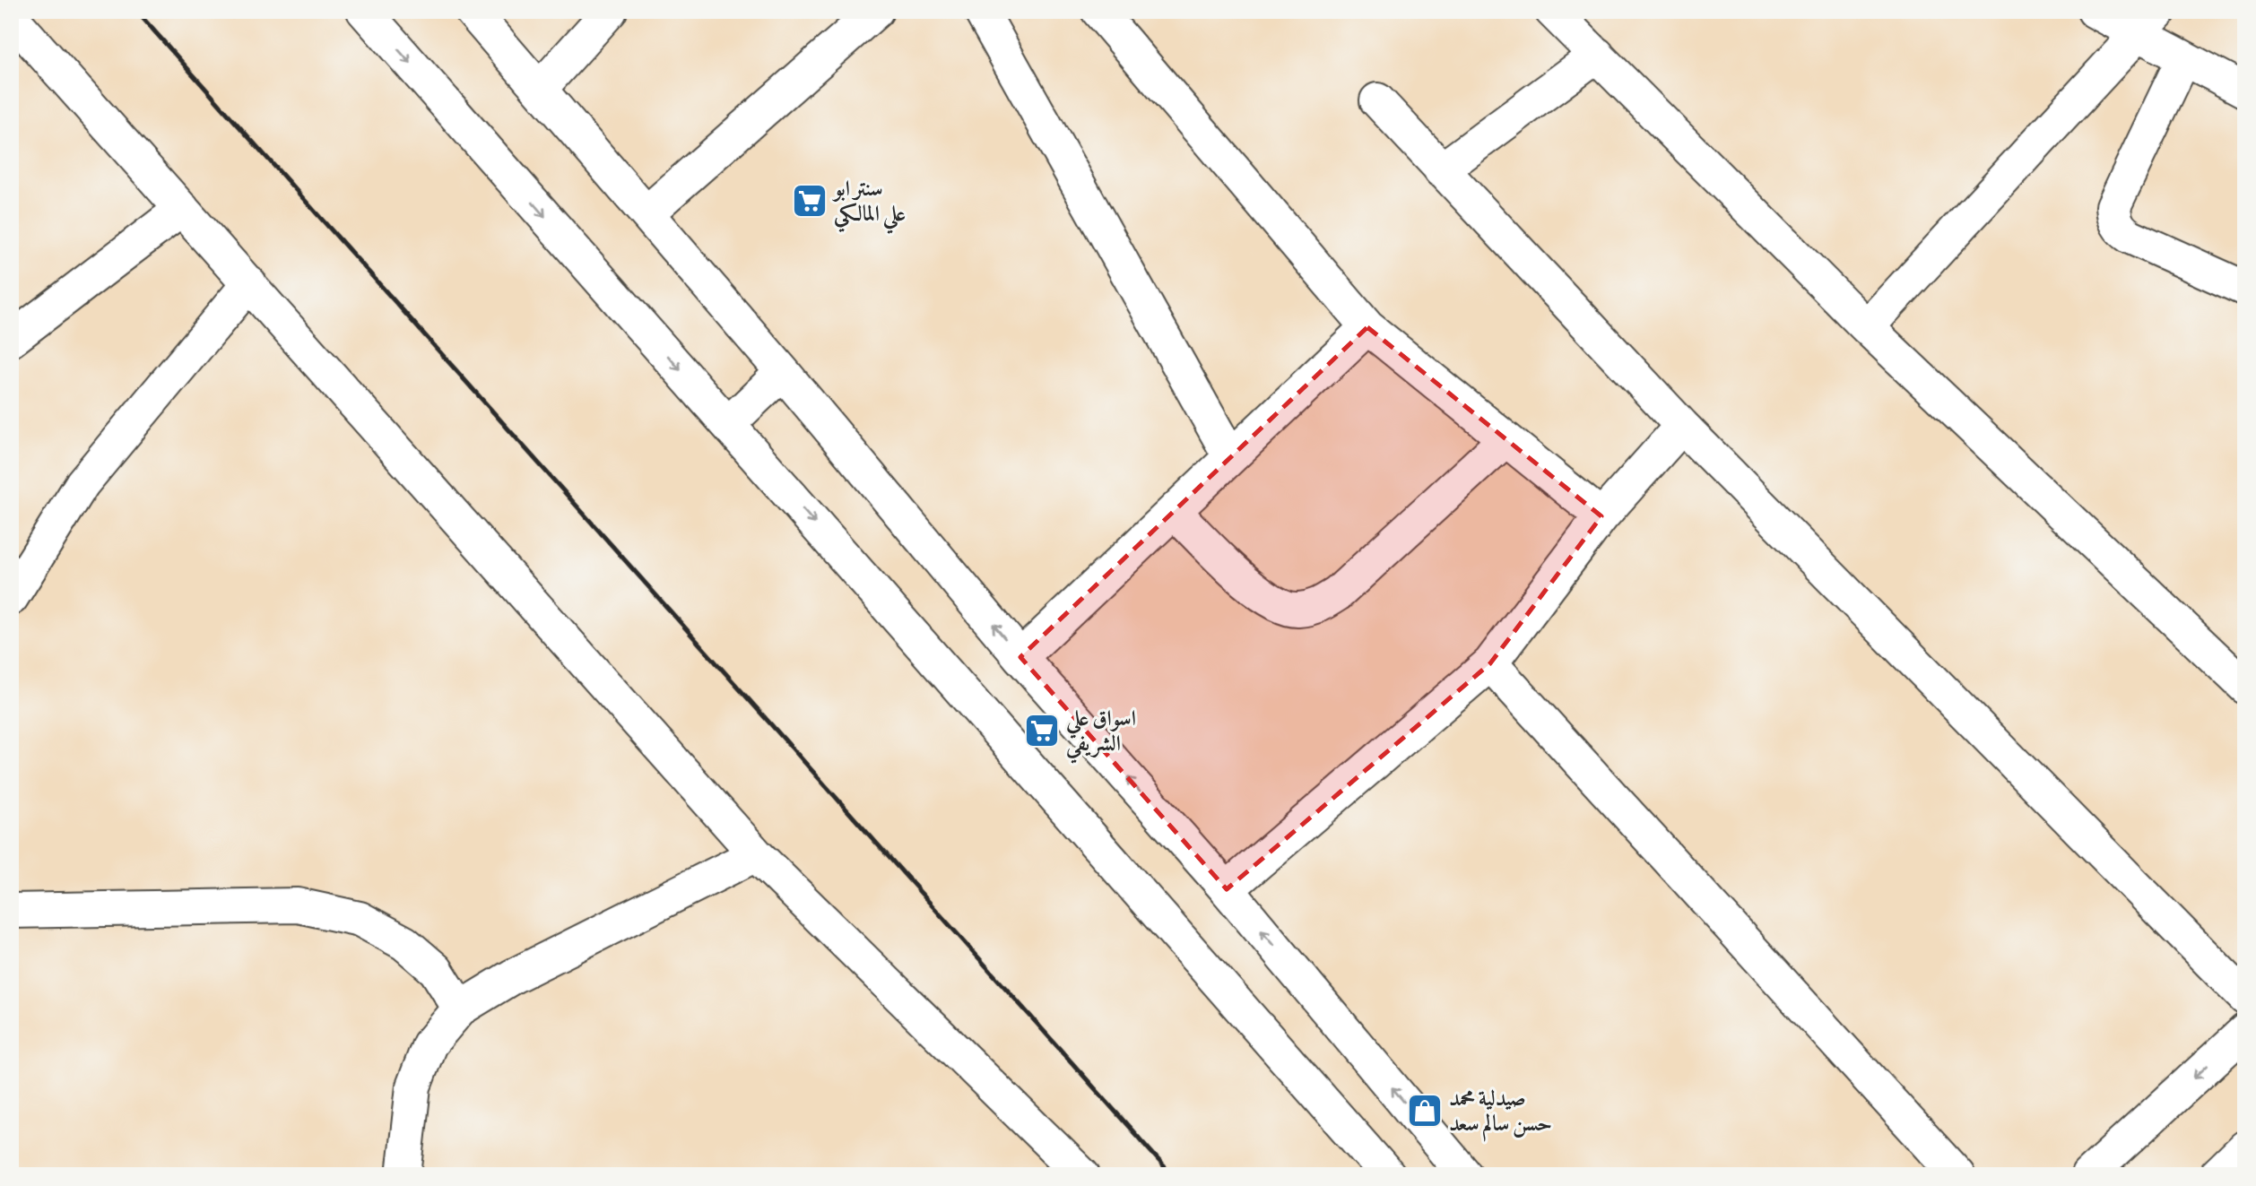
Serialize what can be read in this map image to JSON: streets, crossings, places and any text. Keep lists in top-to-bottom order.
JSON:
{
  "places": {
    "supermarket": ["سنتر ابو علي المالكي", "اسواق علي الشريفي"],
    "shop": ["صيدلية محمد حسن سالم سعد"]
  }
}
